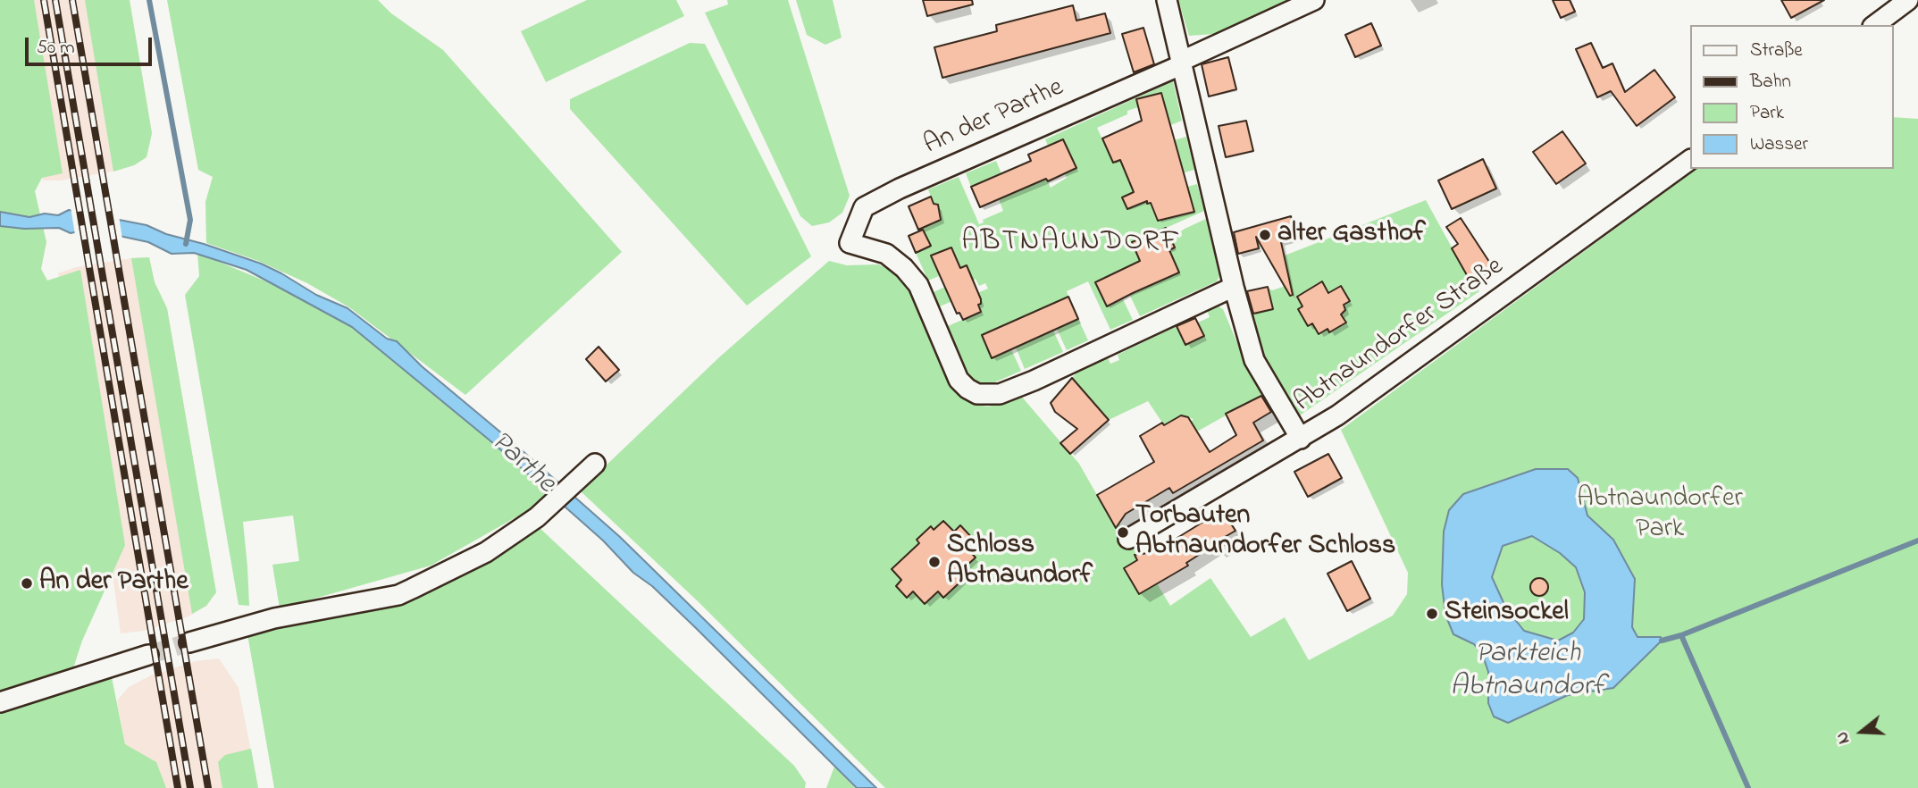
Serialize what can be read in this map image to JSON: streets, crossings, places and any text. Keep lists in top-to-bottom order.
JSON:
{
  "streets": {
    "street": ["An der Parthe", "Abtnaundorfer Straße"]
  },
  "districts": ["ABTNAUNDORF"],
  "water": ["Parthe", "Parkteich Abtnaundorf"],
  "parks": ["Abtnaundorfer Park"],
  "places": [
    "alter Gasthof",
    "Torbauten Abtnaundorfer Schloss",
    "Schloss Abtnaundorf",
    "An der Parthe",
    "Steinsockel"
  ],
  "legend": [
    "Straße",
    "Bahn",
    "Park",
    "Wasser"
  ],
  "scale_bar": "50 m",
  "north": "left"
}
